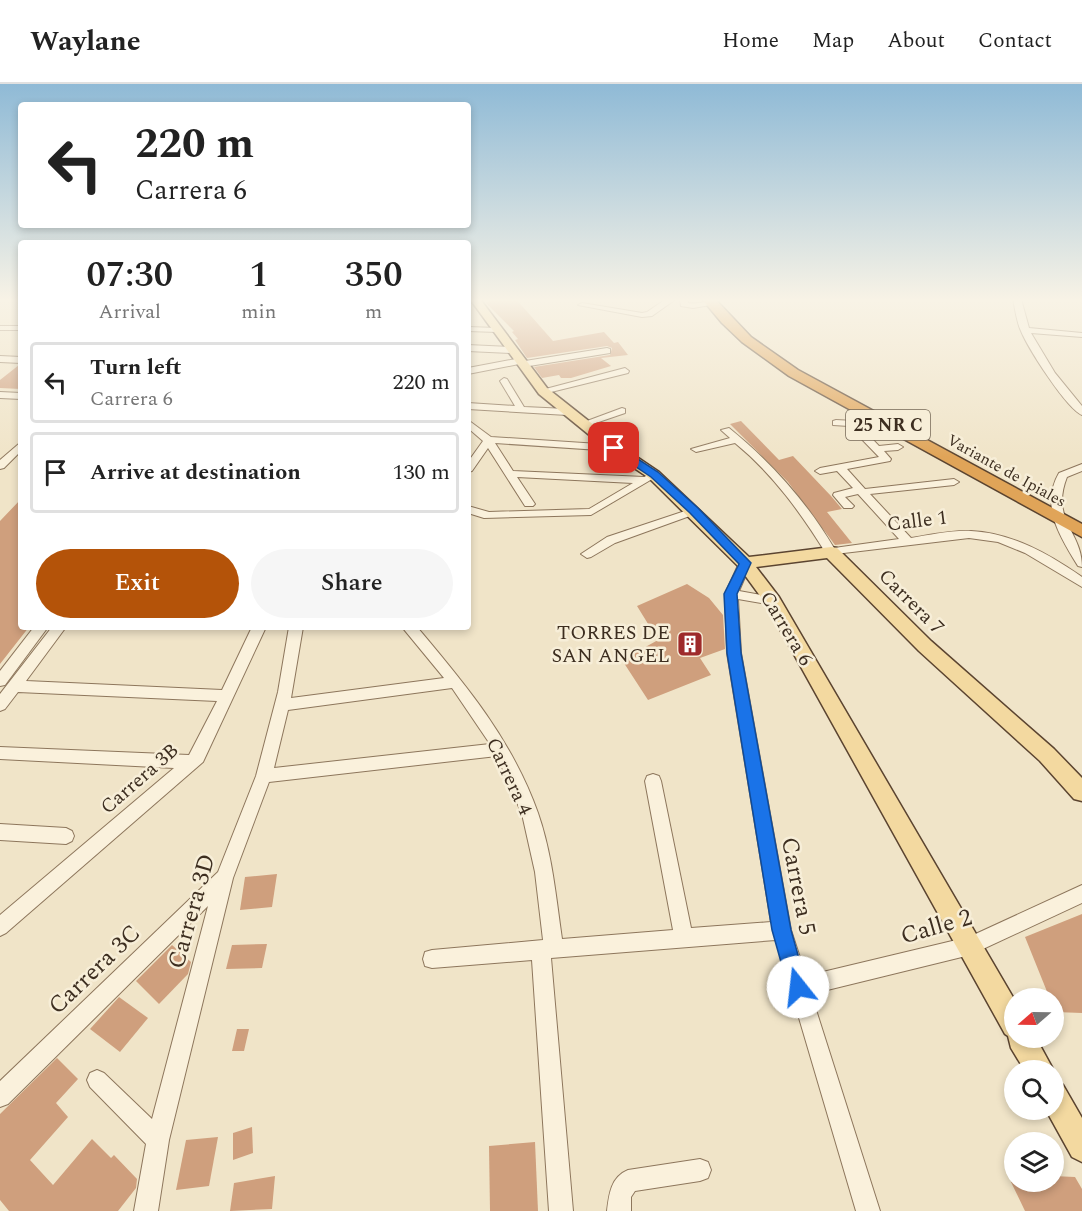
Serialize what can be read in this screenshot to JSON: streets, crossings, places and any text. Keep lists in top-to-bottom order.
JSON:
{
  "streets": {
    "highway": ["25 NR C", "Variante de Ipiales"],
    "main road": ["Calle 1", "Carrera 7", "Carrera 6"],
    "street": [
      "Carrera 4",
      "Carrera 3B",
      "Carrera 5",
      "Carrera 3D",
      "Calle 2",
      "Carrera 3C"
    ]
  },
  "crossings": [
    ["Calle 1", "Carrera 7"],
    ["Calle 1", "Carrera 6"],
    ["Calle 1", "Carrera 5"],
    ["Carrera 6", "Carrera 5"],
    ["Carrera 6", "Calle 2"],
    ["Carrera 5", "Calle 2"],
    ["Carrera 3D", "Carrera 3C"]
  ],
  "places": {
    "building": ["TORRES DE SAN ANGEL"]
  },
  "north": "left",
  "page": {
    "header": "Waylane",
    "nav": [
      "Home",
      "Map",
      "About",
      "Contact"
    ],
    "turn": ["220 m", "Carrera 6"],
    "eta": [
      "07:30",
      "Arrival",
      "1",
      "min",
      "350",
      "m"
    ],
    "list": [
      {
        "name": "Turn left",
        "note": "Carrera 6",
        "value": "220 m"
      },
      {
        "name": "Arrive at destination",
        "value": "130 m"
      }
    ],
    "buttons": ["Exit", "Share"]
  }
}
